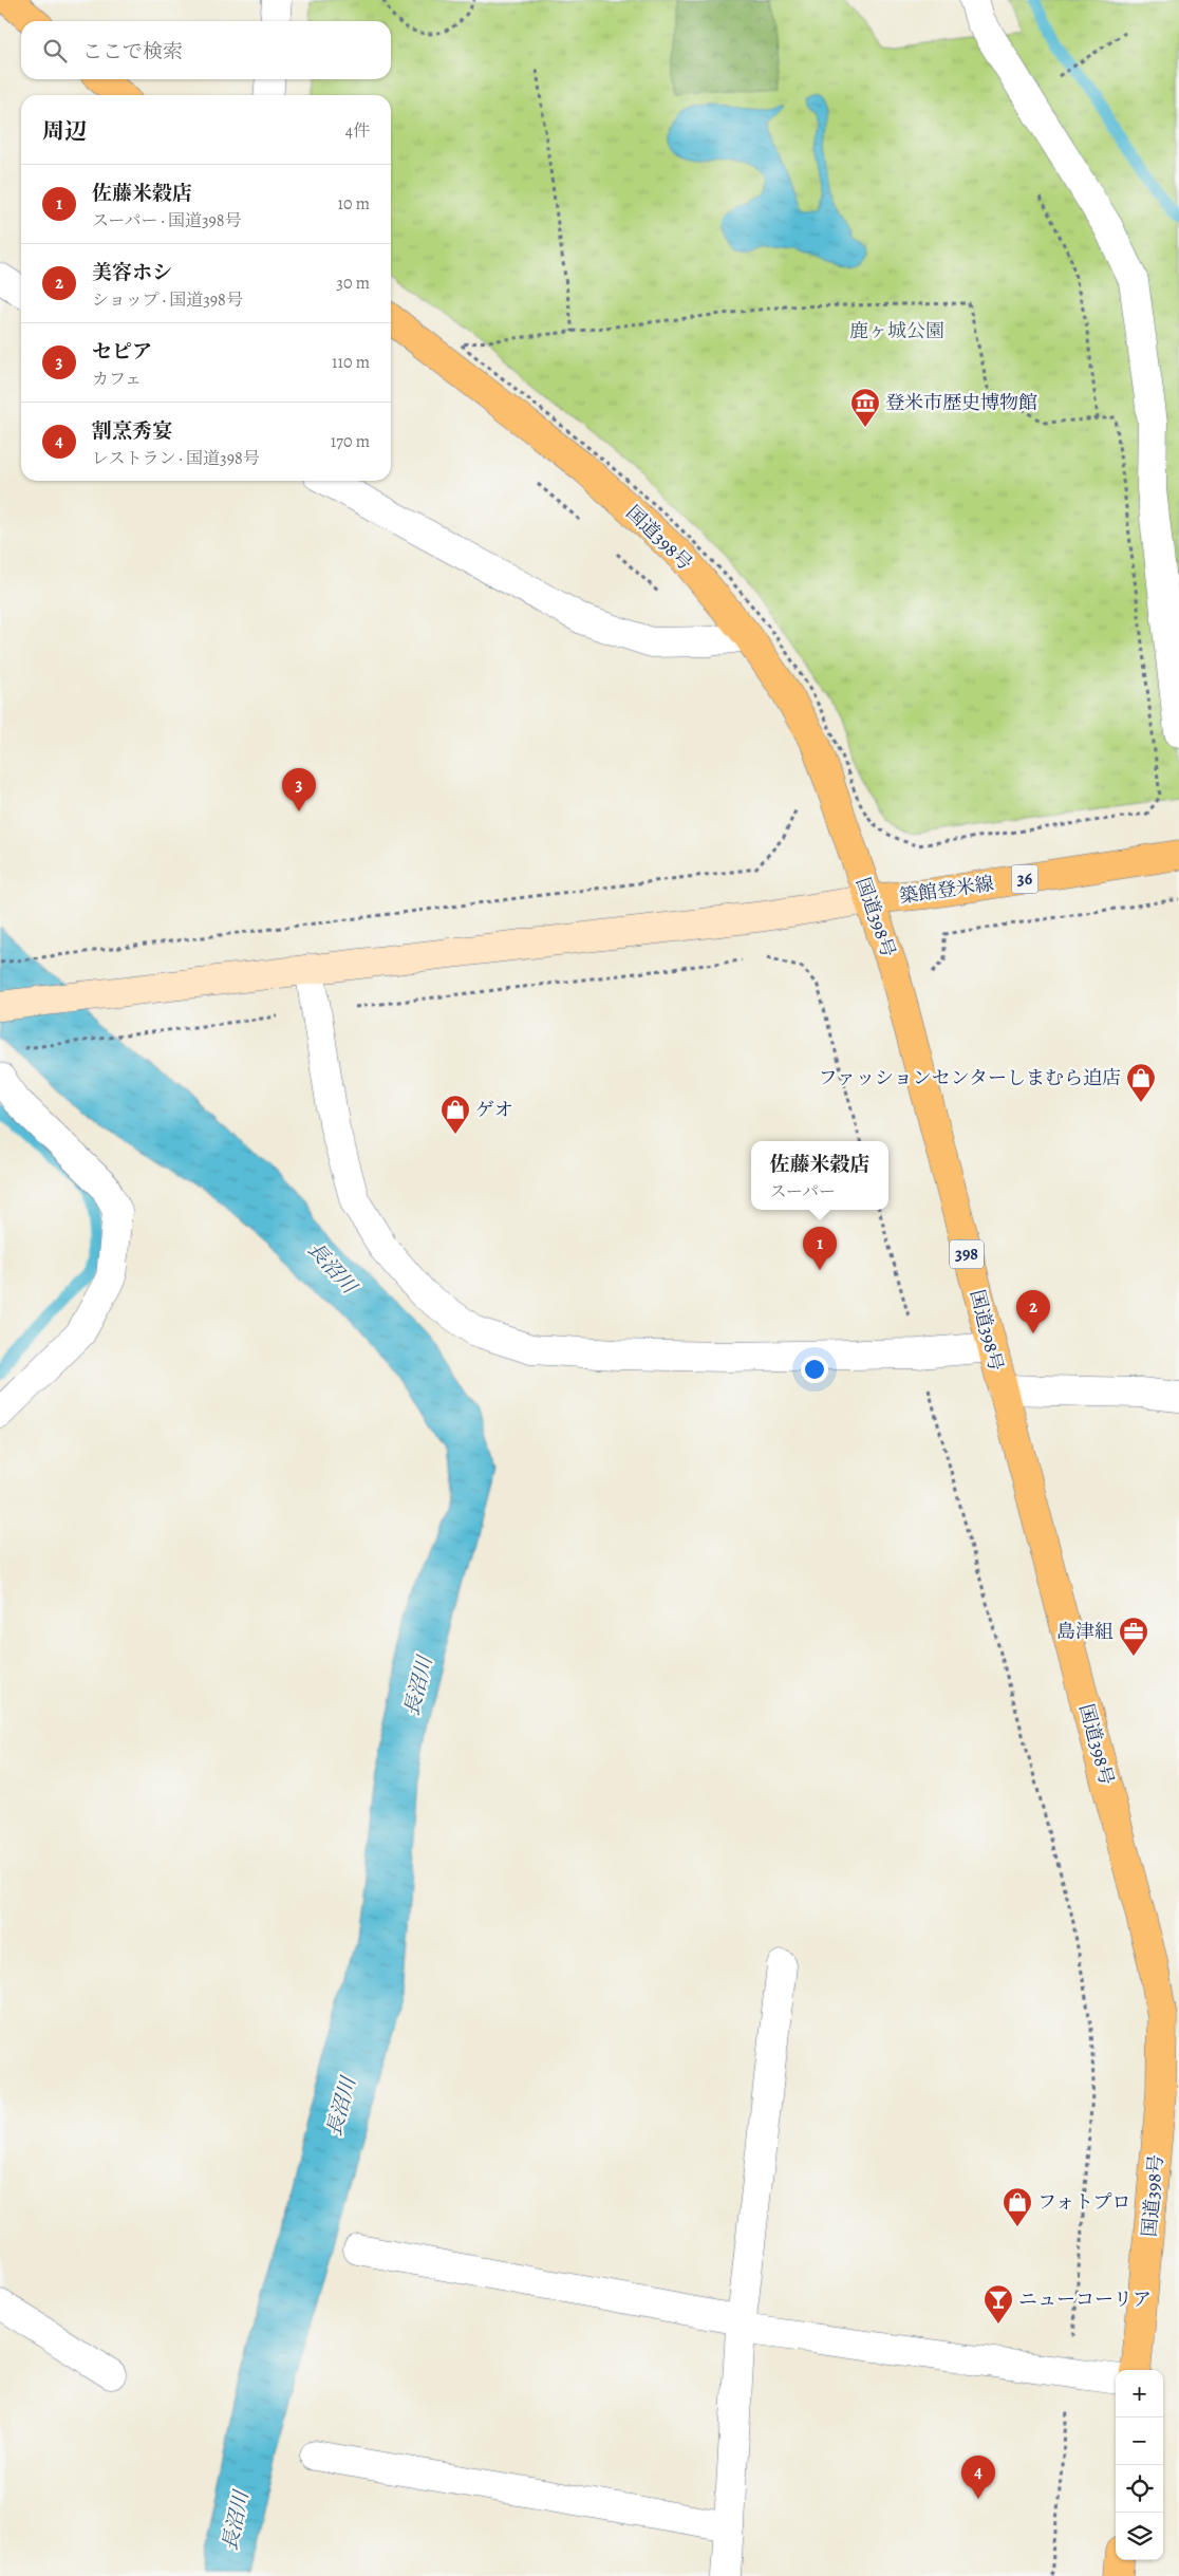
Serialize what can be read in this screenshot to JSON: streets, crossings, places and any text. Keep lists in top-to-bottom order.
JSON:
{
  "streets": {
    "main road": [
      "国道398号",
      "36",
      "築館登米線",
      "398"
    ]
  },
  "crossings": [
    ["国道398号", "築館登米線"]
  ],
  "water": ["長沼川"],
  "parks": ["鹿ヶ城公園"],
  "places": {
    "museum": ["登米市歴史博物館"],
    "shop": ["ファッションセンターしまむら迫店", "ゲオ", "フォトプロ"],
    "office": ["島津組"],
    "bar": ["ニューコーリア"]
  },
  "page": {
    "search": "ここで検索",
    "heading": ["周辺", "4件"],
    "list": [
      {
        "mark": "1",
        "name": "佐藤米穀店",
        "note": "スーパー · 国道398号",
        "value": "10 m"
      },
      {
        "mark": "2",
        "name": "美容ホシ",
        "note": "ショップ · 国道398号",
        "value": "30 m"
      },
      {
        "mark": "3",
        "name": "セピア",
        "note": "カフェ",
        "value": "110 m"
      },
      {
        "mark": "4",
        "name": "割烹秀宴",
        "note": "レストラン · 国道398号",
        "value": "170 m"
      }
    ],
    "pins": [
      "3",
      "1",
      "2",
      "4"
    ],
    "popup": ["佐藤米穀店", "スーパー"],
    "map_buttons": ["+", "−"]
  }
}
